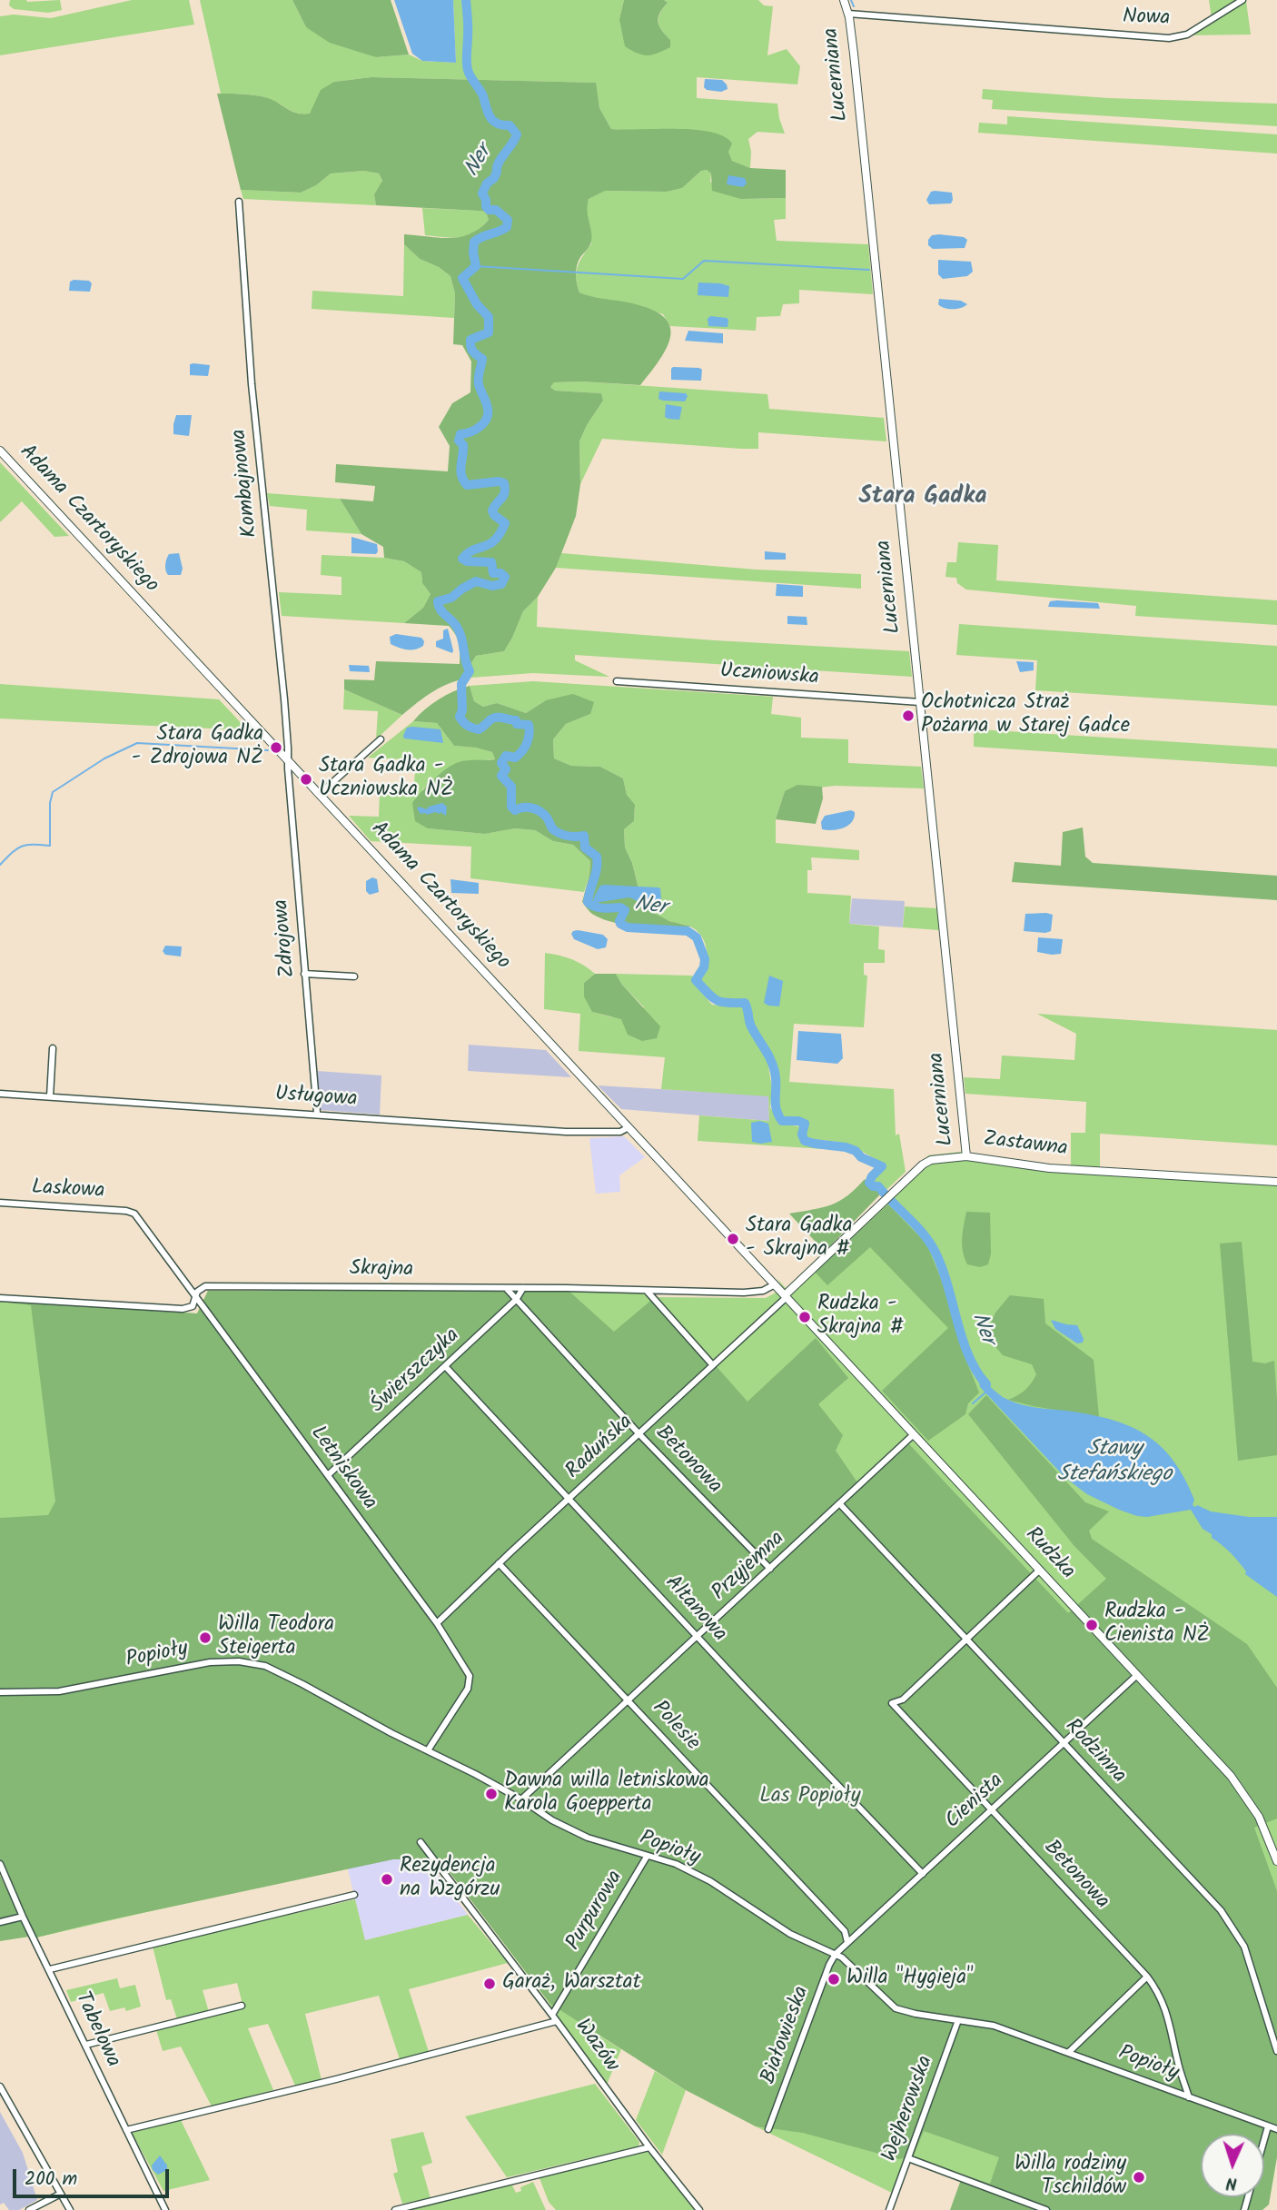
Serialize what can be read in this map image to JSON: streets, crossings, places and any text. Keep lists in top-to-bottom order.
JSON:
{
  "streets": {
    "street": [
      "Nowa",
      "Lucerniana",
      "Kombajnowa",
      "Adama Czartoryskiego",
      "Uczniowska",
      "Zdrojowa",
      "Usługowa",
      "Zastawna",
      "Laskowa",
      "Skrajna",
      "Świerszczyka",
      "Raduńska",
      "Betonowa",
      "Letniskowa",
      "Rudzka",
      "Przyjemna",
      "Altanowa",
      "Popioły",
      "Polesie",
      "Rodzinna",
      "Cienista",
      "Purpurowa",
      "Tabelowa",
      "Białowieska",
      "Wazów",
      "Wejherowska"
    ]
  },
  "crossings": [
    ["Nowa", "Lucerniana"],
    ["Lucerniana", "Uczniowska"],
    ["Lucerniana", "Zastawna"],
    ["Kombajnowa", "Adama Czartoryskiego"],
    ["Kombajnowa", "Zdrojowa"],
    ["Adama Czartoryskiego", "Zdrojowa"],
    ["Adama Czartoryskiego", "Usługowa"],
    ["Adama Czartoryskiego", "Skrajna"],
    ["Adama Czartoryskiego", "Rudzka"],
    ["Zdrojowa", "Usługowa"],
    ["Zastawna", "Raduńska"],
    ["Zastawna", "Rudzka"],
    ["Laskowa", "Letniskowa"],
    ["Skrajna", "Świerszczyka"],
    ["Skrajna", "Betonowa"],
    ["Skrajna", "Letniskowa"],
    ["Skrajna", "Rudzka"],
    ["Świerszczyka", "Betonowa"],
    ["Świerszczyka", "Letniskowa"],
    ["Świerszczyka", "Altanowa"],
    ["Raduńska", "Betonowa"],
    ["Raduńska", "Letniskowa"],
    ["Raduńska", "Rudzka"],
    ["Raduńska", "Altanowa"],
    ["Raduńska", "Polesie"],
    ["Betonowa", "Przyjemna"],
    ["Betonowa", "Popioły"],
    ["Betonowa", "Rodzinna"],
    ["Betonowa", "Cienista"],
    ["Letniskowa", "Popioły"],
    ["Rudzka", "Przyjemna"],
    ["Rudzka", "Cienista"],
    ["Przyjemna", "Altanowa"],
    ["Przyjemna", "Popioły"],
    ["Przyjemna", "Polesie"],
    ["Przyjemna", "Rodzinna"],
    ["Altanowa", "Cienista"],
    ["Popioły", "Cienista"],
    ["Popioły", "Purpurowa"],
    ["Popioły", "Białowieska"],
    ["Popioły", "Wejherowska"],
    ["Polesie", "Cienista"],
    ["Rodzinna", "Cienista"],
    ["Cienista", "Białowieska"],
    ["Purpurowa", "Wazów"]
  ],
  "districts": ["Stara Gadka"],
  "water": ["Ner", "Stawy Stefańskiego"],
  "parks": ["Las Popioły"],
  "places": [
    "Ochotnicza Straż Pożarna w Starej Gadce",
    "Stara Gadka - Zdrojowa NŻ",
    "Stara Gadka - Uczniowska NŻ",
    "Stara Gadka - Skrajna #",
    "Rudzka - Skrajna #",
    "Rudzka - Cienista NŻ",
    "Willa Teodora Steigerta",
    "Dawna willa letniskowa Karola Goepperta",
    "Rezydencja na Wzgórzu",
    "Willa \"Hygieja\"",
    "Garaż, Warsztat",
    "Willa rodziny Tschildów"
  ],
  "scale_bar": "200 m",
  "north": "bottom"
}
